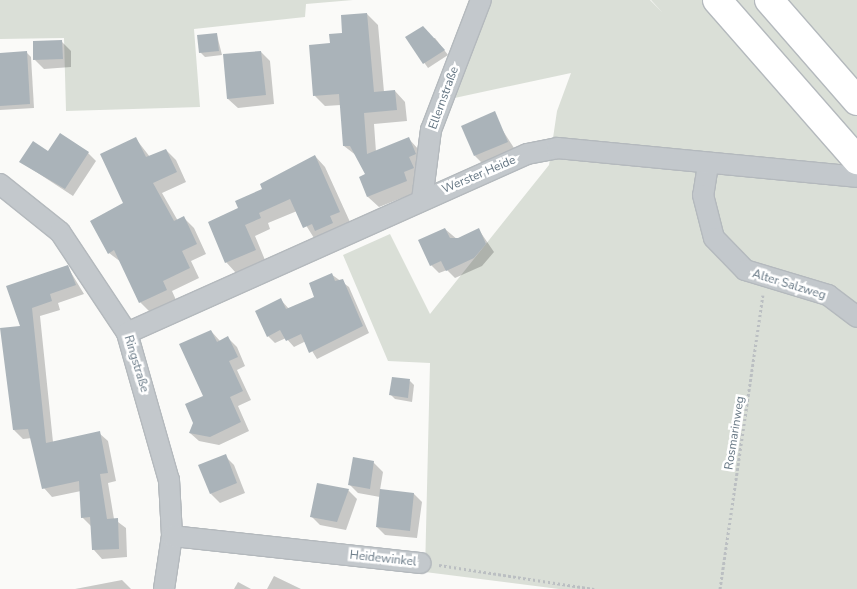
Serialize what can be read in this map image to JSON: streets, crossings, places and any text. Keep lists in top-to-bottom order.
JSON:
{
  "streets": {
    "street": [
      "Ellernstraße",
      "Werster Heide",
      "Alter Salzweg",
      "Ringstraße",
      "Heidewinkel"
    ],
    "path": ["Rosmarinweg"]
  },
  "crossings": [
    ["Ellernstraße", "Werster Heide"],
    ["Werster Heide", "Alter Salzweg"],
    ["Werster Heide", "Ringstraße"],
    ["Alter Salzweg", "Rosmarinweg"],
    ["Ringstraße", "Heidewinkel"]
  ]
}
